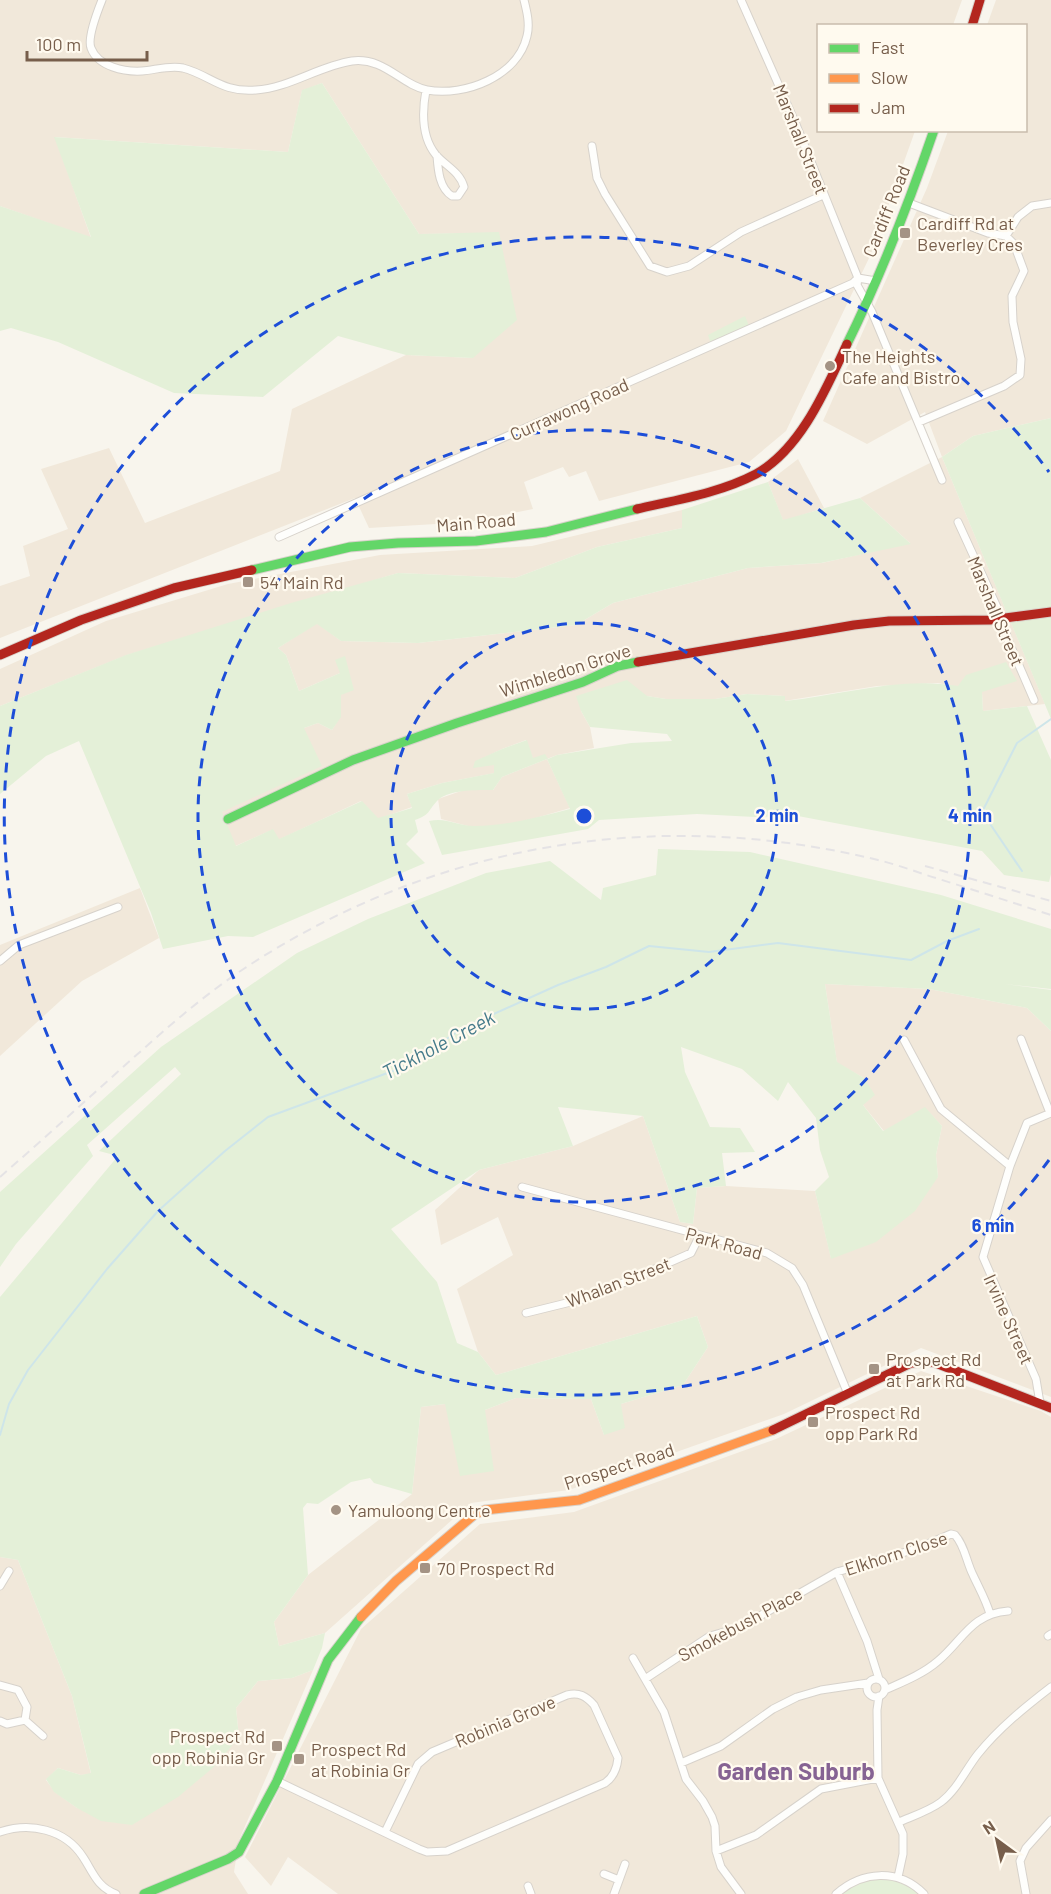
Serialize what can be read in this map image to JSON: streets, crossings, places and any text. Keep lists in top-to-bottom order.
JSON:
{
  "streets": {
    "street": [
      "Marshall Street",
      "Cardiff Road",
      "Currawong Road",
      "Main Road",
      "Wimbledon Grove",
      "Park Road",
      "Whalan Street",
      "Irvine Street",
      "Prospect Road",
      "Elkhorn Close",
      "Smokebush Place",
      "Robinia Grove"
    ]
  },
  "crossings": [
    ["Marshall Street", "Cardiff Road"],
    ["Marshall Street", "Currawong Road"],
    ["Marshall Street", "Main Road"],
    ["Marshall Street", "Wimbledon Grove"],
    ["Cardiff Road", "Main Road"],
    ["Park Road", "Whalan Street"],
    ["Park Road", "Prospect Road"],
    ["Irvine Street", "Prospect Road"],
    ["Prospect Road", "Robinia Grove"],
    ["Elkhorn Close", "Smokebush Place"]
  ],
  "districts": ["Garden Suburb"],
  "water": ["Tickhole Creek"],
  "places": {
    "transit": [
      "Cardiff Rd at Beverley Cres",
      "54 Main Rd",
      "Prospect Rd at Park Rd",
      "Prospect Rd opp Park Rd",
      "70 Prospect Rd",
      "Prospect Rd opp Robinia Gr",
      "Prospect Rd at Robinia Gr"
    ],
    "other": ["The Heights Cafe and Bistro", "Yamuloong Centre"]
  },
  "legend": ["Fast", "Slow", "Jam"],
  "scale_bar": "100 m",
  "north": "top left",
  "rings": ["2 min", "4 min", "6 min"]
}
